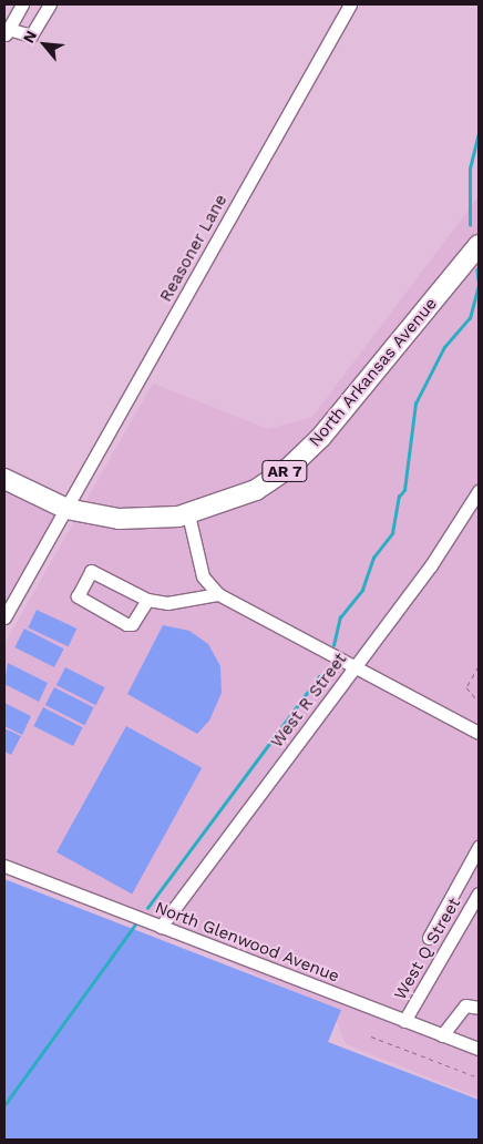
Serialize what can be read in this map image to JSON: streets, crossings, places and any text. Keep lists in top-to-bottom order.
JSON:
{
  "streets": {
    "highway": ["North Arkansas Avenue", "AR 7"],
    "street": [
      "Reasoner Lane",
      "West R Street",
      "North Glenwood Avenue",
      "West Q Street"
    ]
  },
  "crossings": [
    ["Reasoner Lane", "North Arkansas Avenue"],
    ["West R Street", "North Glenwood Avenue"],
    ["North Glenwood Avenue", "West Q Street"]
  ],
  "north": "top left"
}
